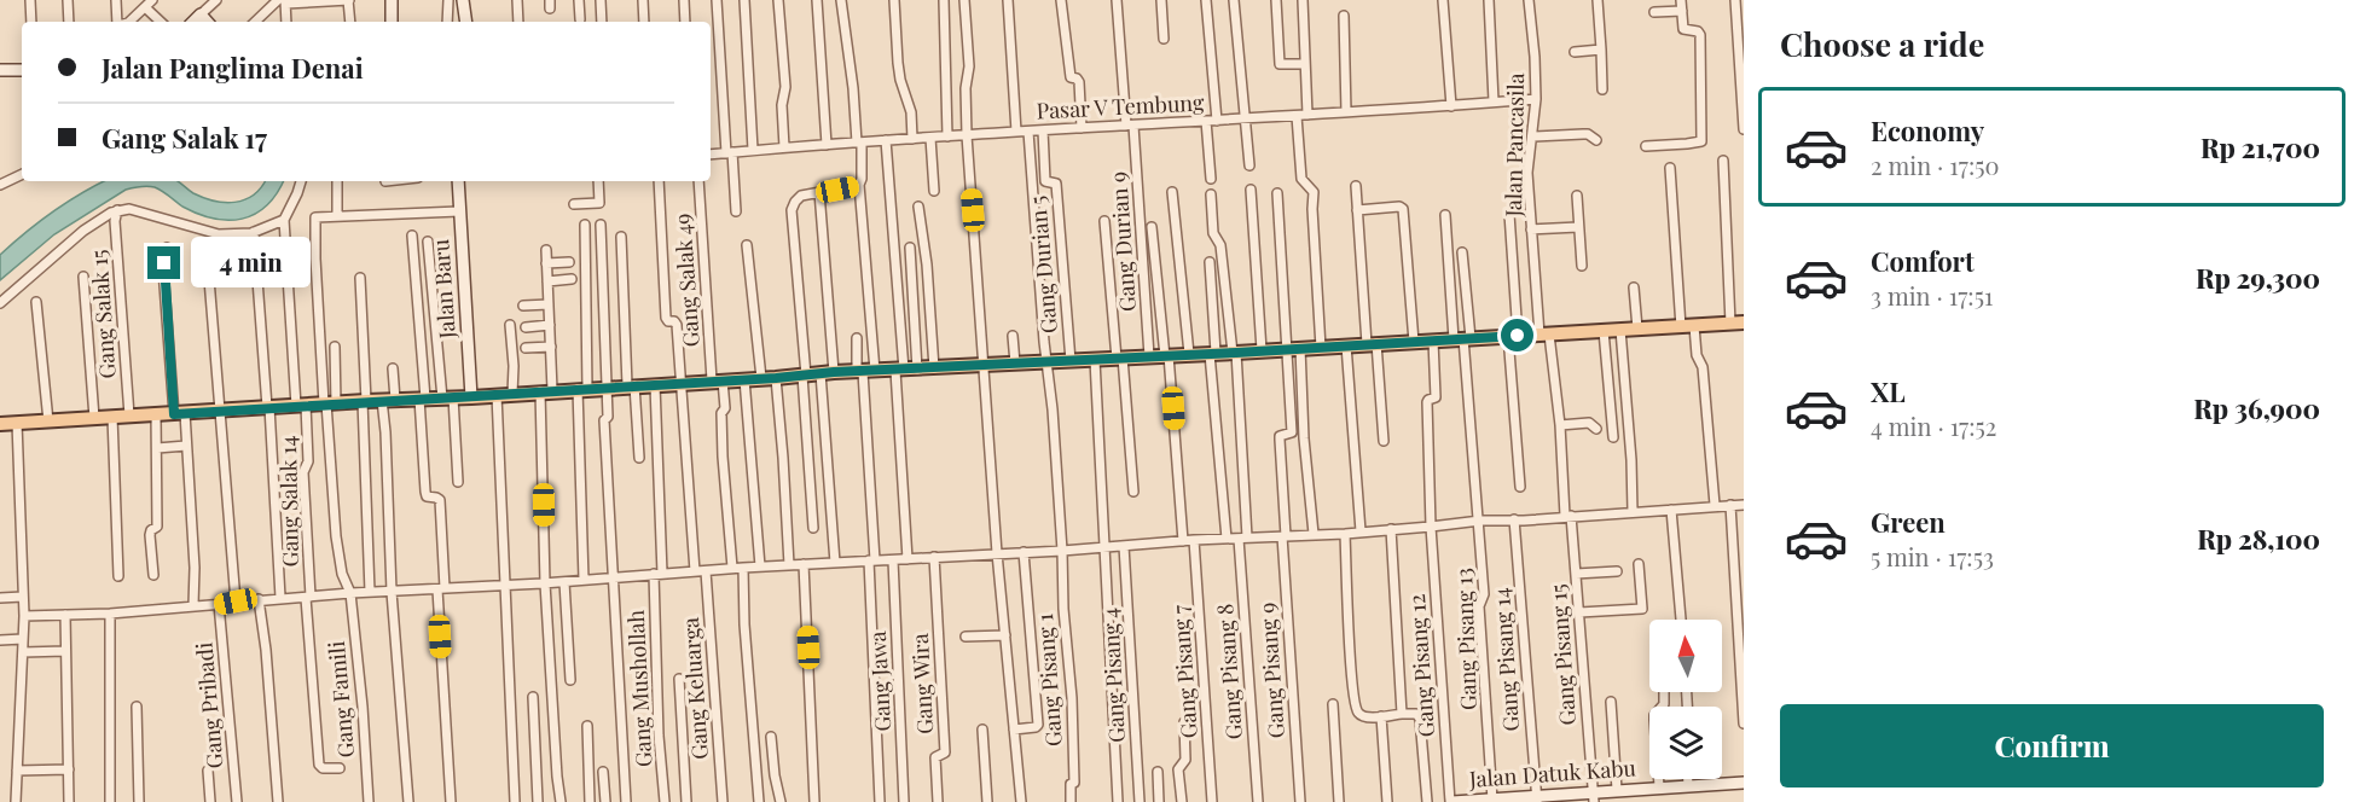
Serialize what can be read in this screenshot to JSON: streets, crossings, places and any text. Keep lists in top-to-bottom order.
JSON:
{
  "streets": {
    "street": [
      "Pasar V Tembung",
      "Jalan Pancasila",
      "Gang Durian 9",
      "Gang Durian 5",
      "Gang Salak 49",
      "Jalan Baru",
      "Gang Salak 15",
      "Gang Salak 14",
      "Gang Pisang 13",
      "Gang Pisang 15",
      "Gang Pisang 14",
      "Gang Pisang 12",
      "Gang Pisang 9",
      "Gang Pisang 7",
      "Gang Pisang 8",
      "Gang Pisang 4",
      "Gang Pisang 1",
      "Gang Jawa",
      "Gang Wira",
      "Gang Mushollah",
      "Gang Keluarga",
      "Gang Famili",
      "Gang Pribadi",
      "Jalan Datuk Kabu"
    ]
  },
  "crossings": [
    ["Pasar V Tembung", "Jalan Pancasila"],
    ["Pasar V Tembung", "Gang Durian 9"],
    ["Pasar V Tembung", "Gang Durian 5"],
    ["Pasar V Tembung", "Gang Pisang 1"],
    ["Jalan Pancasila", "Gang Pisang 15"],
    ["Gang Pisang 13", "Jalan Datuk Kabu"],
    ["Gang Pisang 15", "Jalan Datuk Kabu"],
    ["Gang Pisang 14", "Jalan Datuk Kabu"],
    ["Gang Pisang 12", "Jalan Datuk Kabu"]
  ],
  "north": "top",
  "page": {
    "heading": "Choose a ride",
    "banner": ["Jalan Panglima Denai", "Gang Salak 17"],
    "list": [
      {
        "name": "Economy",
        "note": "2 min · 17:50",
        "value": "Rp 21,700"
      },
      {
        "name": "Comfort",
        "note": "3 min · 17:51",
        "value": "Rp 29,300"
      },
      {
        "name": "XL",
        "note": "4 min · 17:52",
        "value": "Rp 36,900"
      },
      {
        "name": "Green",
        "note": "5 min · 17:53",
        "value": "Rp 28,100"
      }
    ],
    "bubble": "4 min",
    "buttons": "Confirm"
  }
}
